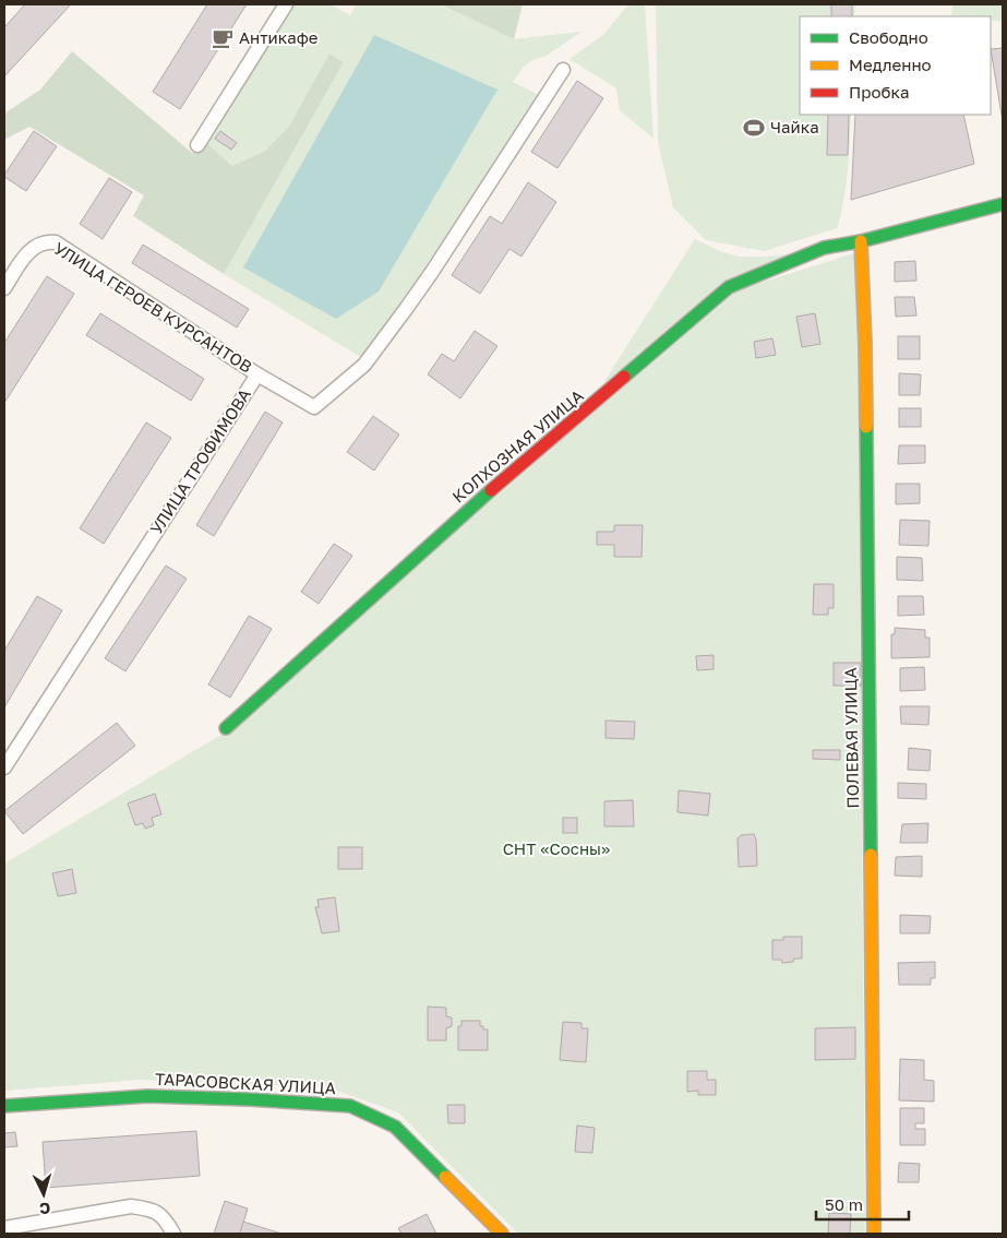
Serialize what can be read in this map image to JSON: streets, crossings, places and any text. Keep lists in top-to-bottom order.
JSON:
{
  "streets": {
    "street": [
      "УЛИЦА ГЕРОЕВ КУРСАНТОВ",
      "КОЛХОЗНАЯ УЛИЦА",
      "УЛИЦА ТРОФИМОВА",
      "ПОЛЕВАЯ УЛИЦА",
      "ТАРАСОВСКАЯ УЛИЦА"
    ]
  },
  "crossings": [
    ["УЛИЦА ГЕРОЕВ КУРСАНТОВ", "УЛИЦА ТРОФИМОВА"],
    ["КОЛХОЗНАЯ УЛИЦА", "ПОЛЕВАЯ УЛИЦА"]
  ],
  "parks": ["СНТ «Сосны»"],
  "places": {
    "cafe": ["Антикафе"],
    "sports": ["Чайка"]
  },
  "legend": ["Свободно", "Медленно", "Пробка"],
  "scale_bar": "50 m",
  "north": "bottom"
}
